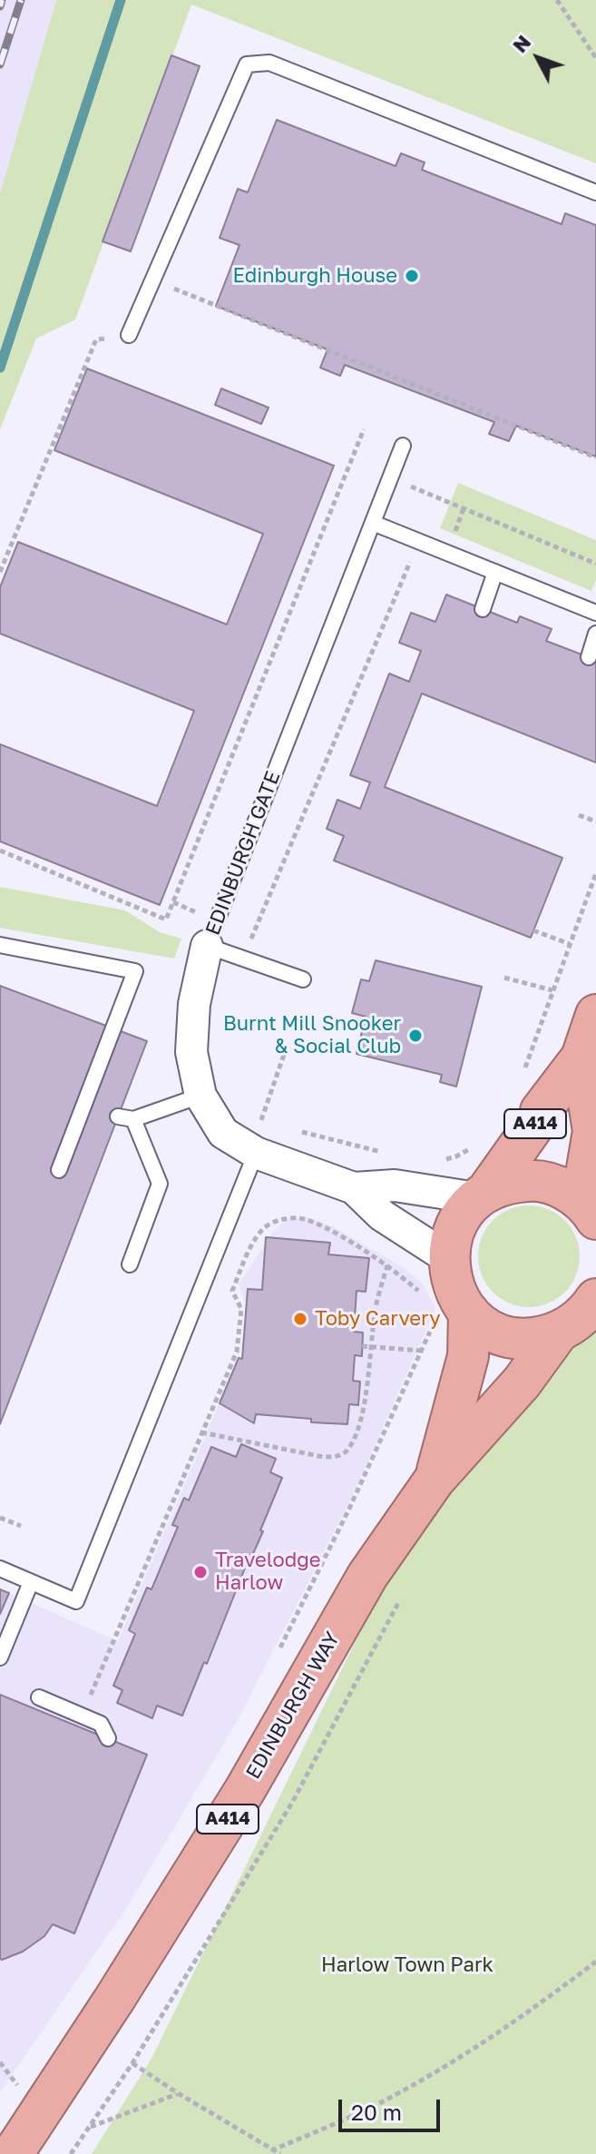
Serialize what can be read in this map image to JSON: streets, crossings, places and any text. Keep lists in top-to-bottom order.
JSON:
{
  "streets": {
    "highway": ["A414", "EDINBURGH WAY"],
    "street": ["EDINBURGH GATE"]
  },
  "crossings": [
    ["EDINBURGH GATE", "A414"]
  ],
  "parks": ["Harlow Town Park"],
  "places": [
    "Edinburgh House",
    "Burnt Mill Snooker & Social Club",
    "Toby Carvery",
    "Travelodge Harlow"
  ],
  "scale_bar": "20 m",
  "north": "top left"
}
